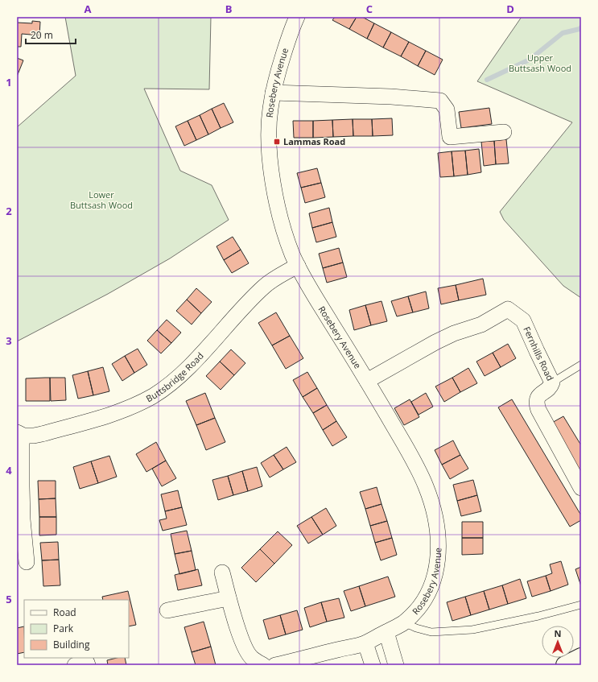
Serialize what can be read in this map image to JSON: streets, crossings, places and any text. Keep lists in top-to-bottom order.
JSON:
{
  "streets": {
    "street": ["Rosebery Avenue", "Fernhills Road", "Buttsbridge Road"]
  },
  "crossings": [
    ["Rosebery Avenue", "Fernhills Road"],
    ["Rosebery Avenue", "Buttsbridge Road"]
  ],
  "parks": ["Upper Buttsash Wood", "Lower Buttsash Wood"],
  "places": {
    "transit": ["Lammas Road"]
  },
  "legend": ["Road", "Park", "Building"],
  "scale_bar": "20 m",
  "north": "top",
  "grid": {
    "columns": [
      "A",
      "B",
      "C",
      "D"
    ],
    "rows": [
      "1",
      "2",
      "3",
      "4",
      "5"
    ]
  }
}
